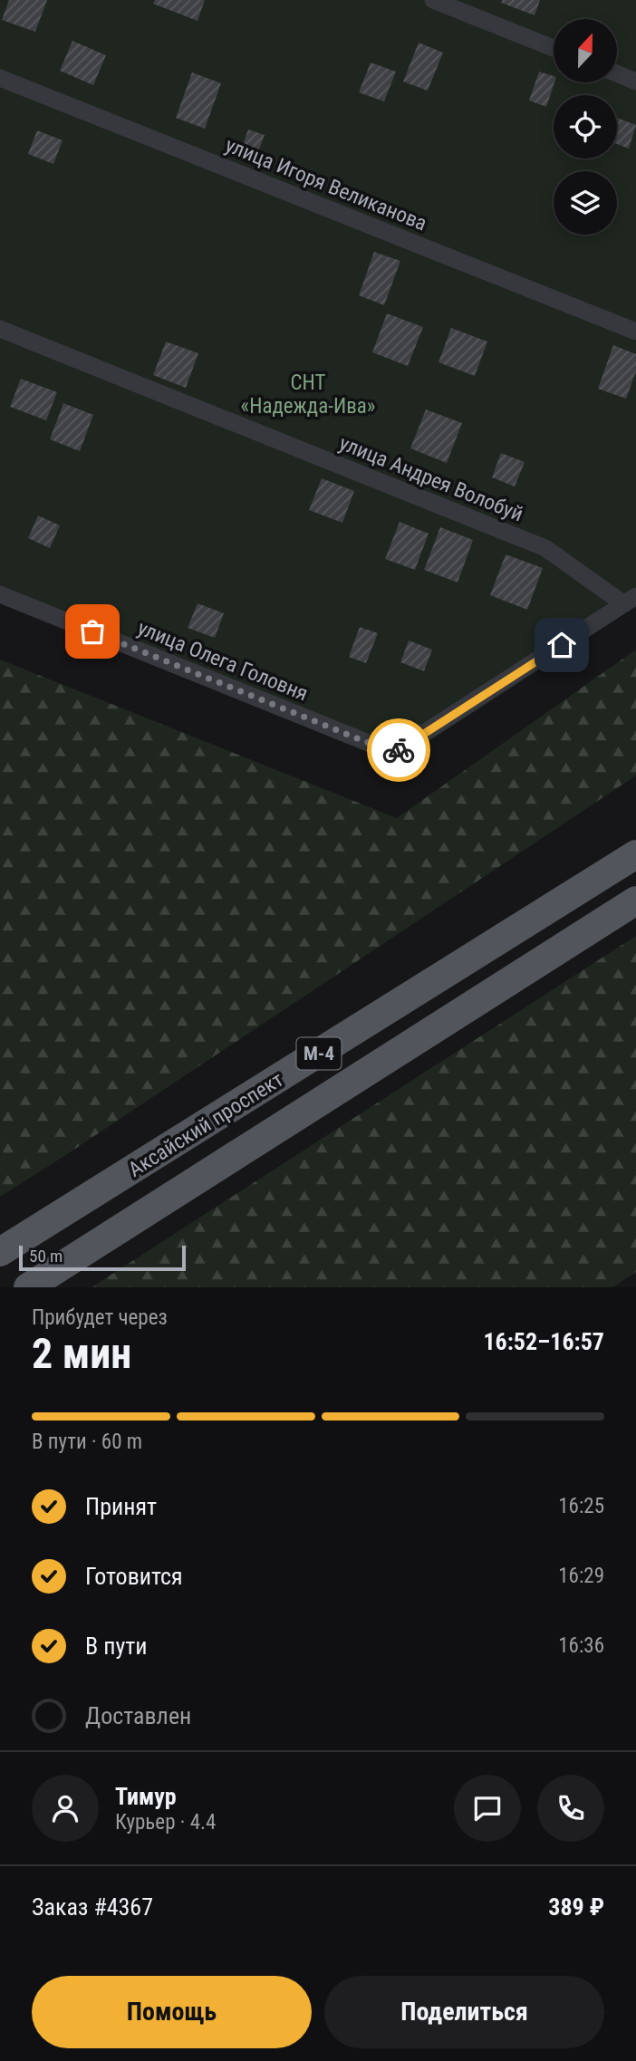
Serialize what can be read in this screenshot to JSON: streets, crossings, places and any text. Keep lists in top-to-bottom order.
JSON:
{
  "streets": {
    "main road": ["М-4", "Аксайский проспект"],
    "street": ["улица Игоря Великанова", "улица Андрея Волобуй", "улица Олега Головня"]
  },
  "crossings": [
    ["улица Андрея Волобуй", "улица Олега Головня"]
  ],
  "parks": ["СНТ «Надежда-Ива»"],
  "scale_bar": "50 m",
  "north": "top",
  "page": {
    "scale": "50 m",
    "heading": ["2 мин", "Прибудет через", "16:52–16:57"],
    "panel": [
      "Тимур",
      "Курьер · 4.4",
      "Заказ #4367",
      "389 ₽"
    ],
    "bar": "В пути · 60 m",
    "list": [
      ["Принят", "16:25"],
      ["Готовится", "16:29"],
      ["В пути", "16:36"],
      "Доставлен"
    ],
    "buttons": ["Помощь", "Поделиться"]
  }
}
